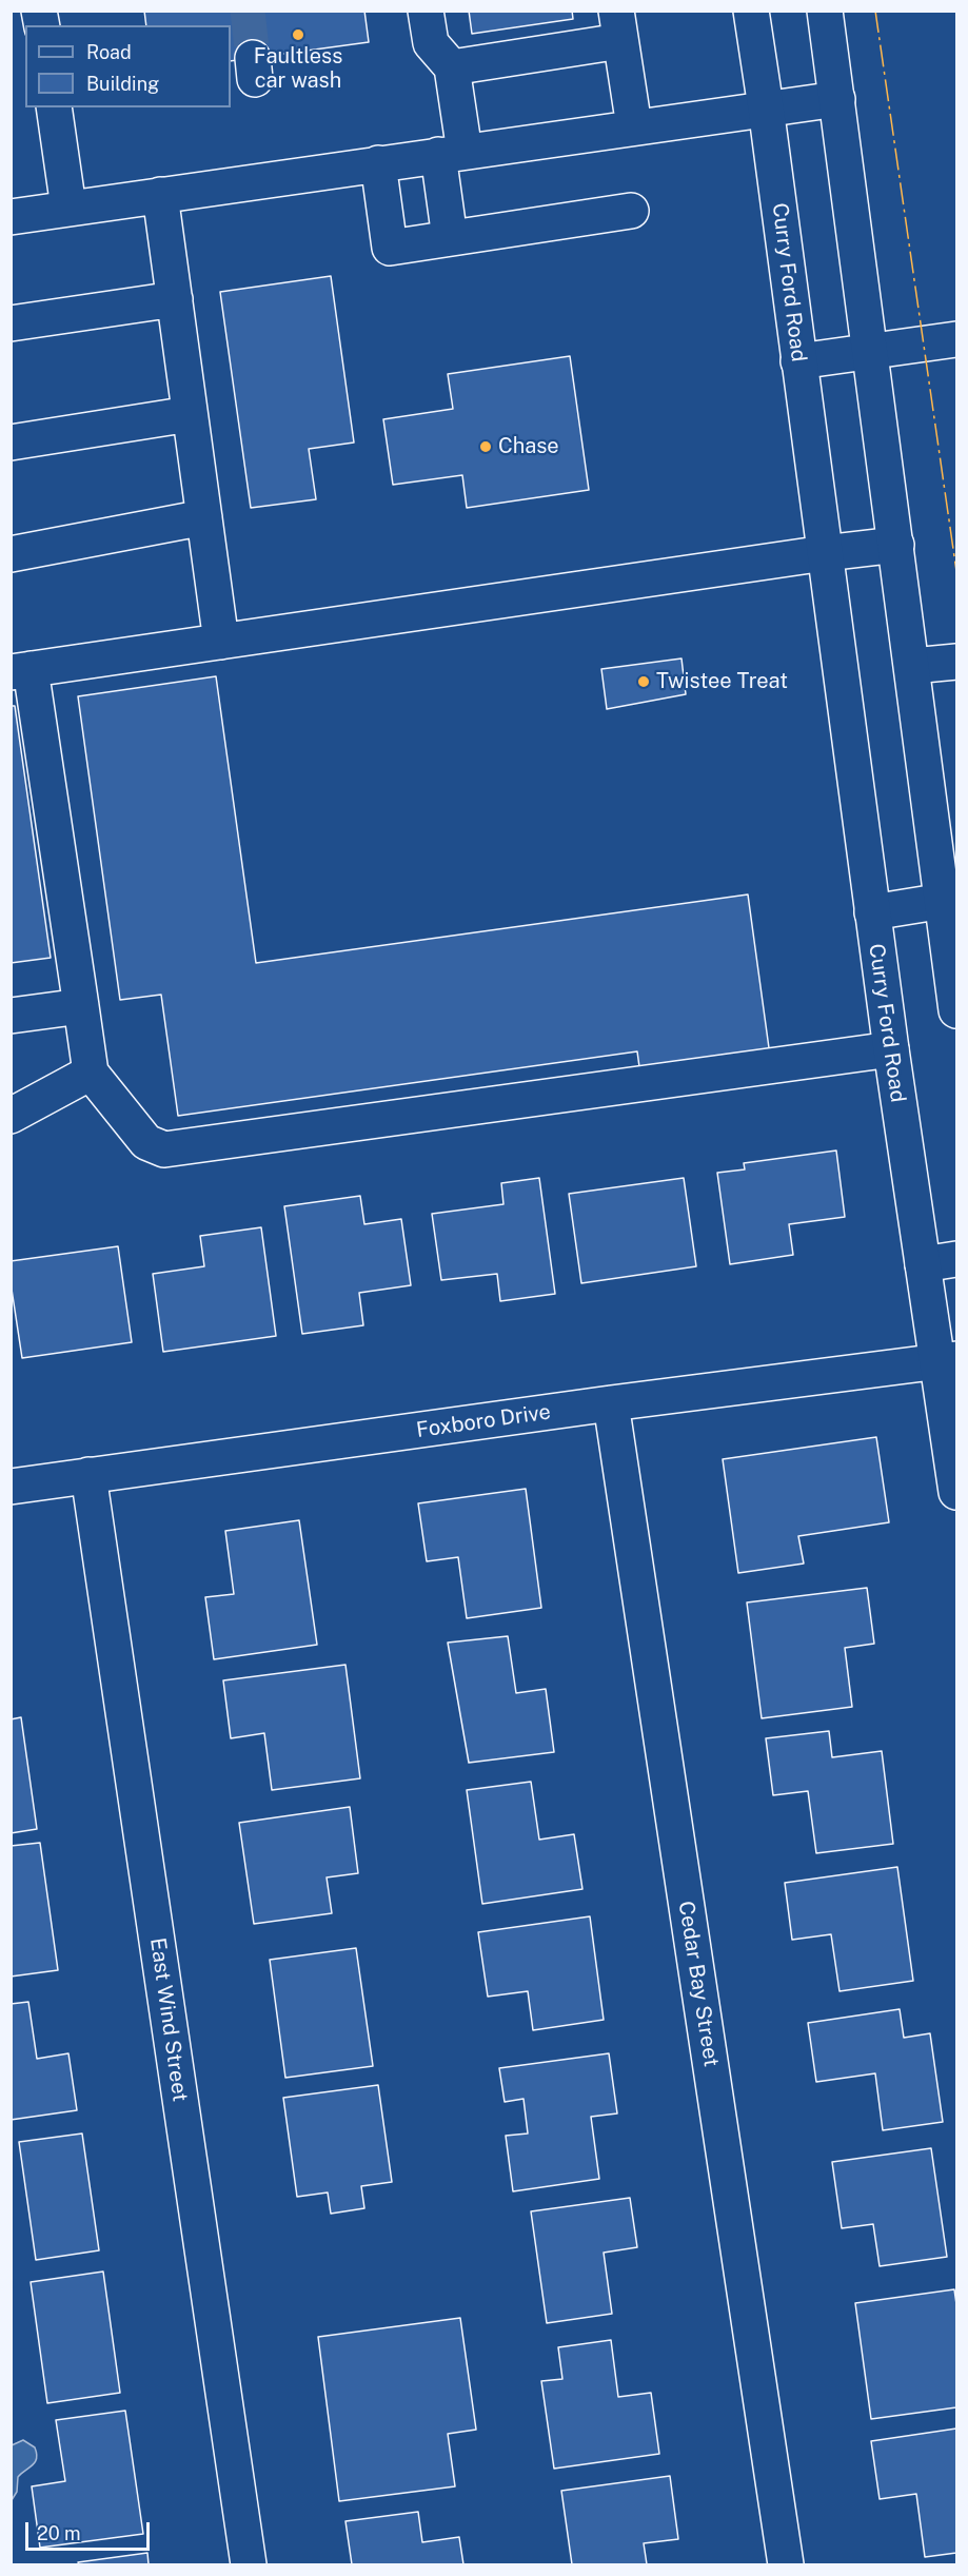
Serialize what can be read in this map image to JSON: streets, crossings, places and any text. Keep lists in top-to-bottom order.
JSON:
{
  "streets": {
    "street": [
      "Curry Ford Road",
      "Foxboro Drive",
      "Cedar Bay Street",
      "East Wind Street"
    ]
  },
  "crossings": [
    ["Curry Ford Road", "Foxboro Drive"],
    ["Foxboro Drive", "Cedar Bay Street"],
    ["Foxboro Drive", "East Wind Street"]
  ],
  "places": ["Faultless car wash", "Chase", "Twistee Treat"],
  "legend": ["Road", "Building"],
  "scale_bar": "20 m"
}
